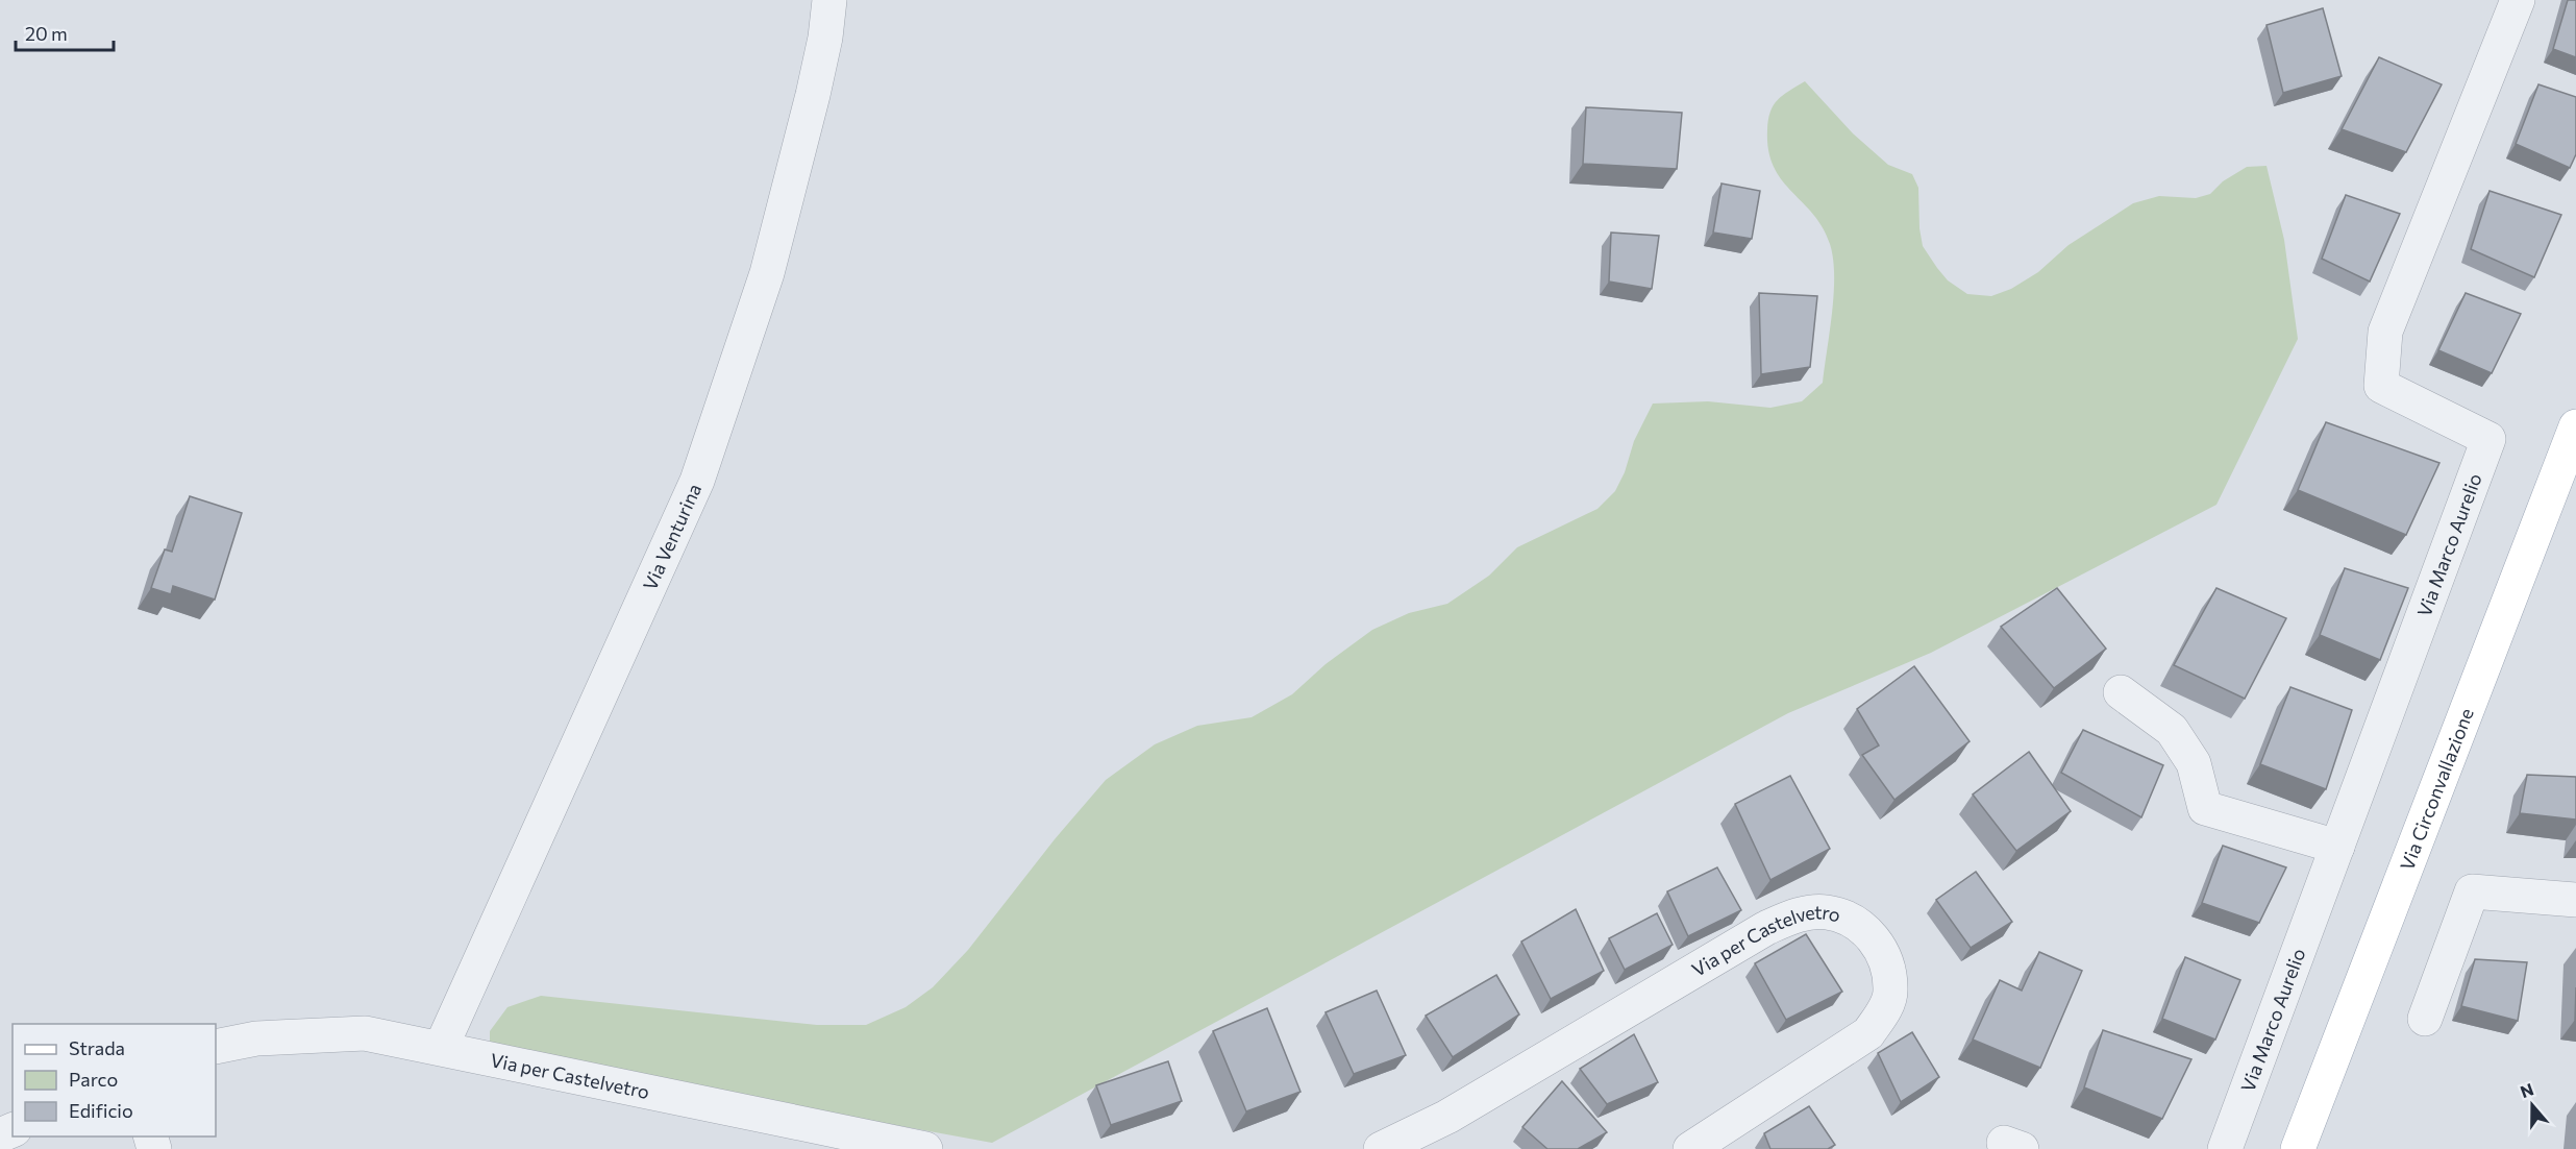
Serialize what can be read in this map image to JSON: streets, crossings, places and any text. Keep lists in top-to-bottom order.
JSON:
{
  "streets": {
    "main road": ["Via Circonvallazione"],
    "street": ["Via Venturina", "Via Marco Aurelio", "Via per Castelvetro"]
  },
  "crossings": [
    ["Via Venturina", "Via per Castelvetro"]
  ],
  "legend": ["Strada", "Parco", "Edificio"],
  "scale_bar": "20 m",
  "north": "top"
}
